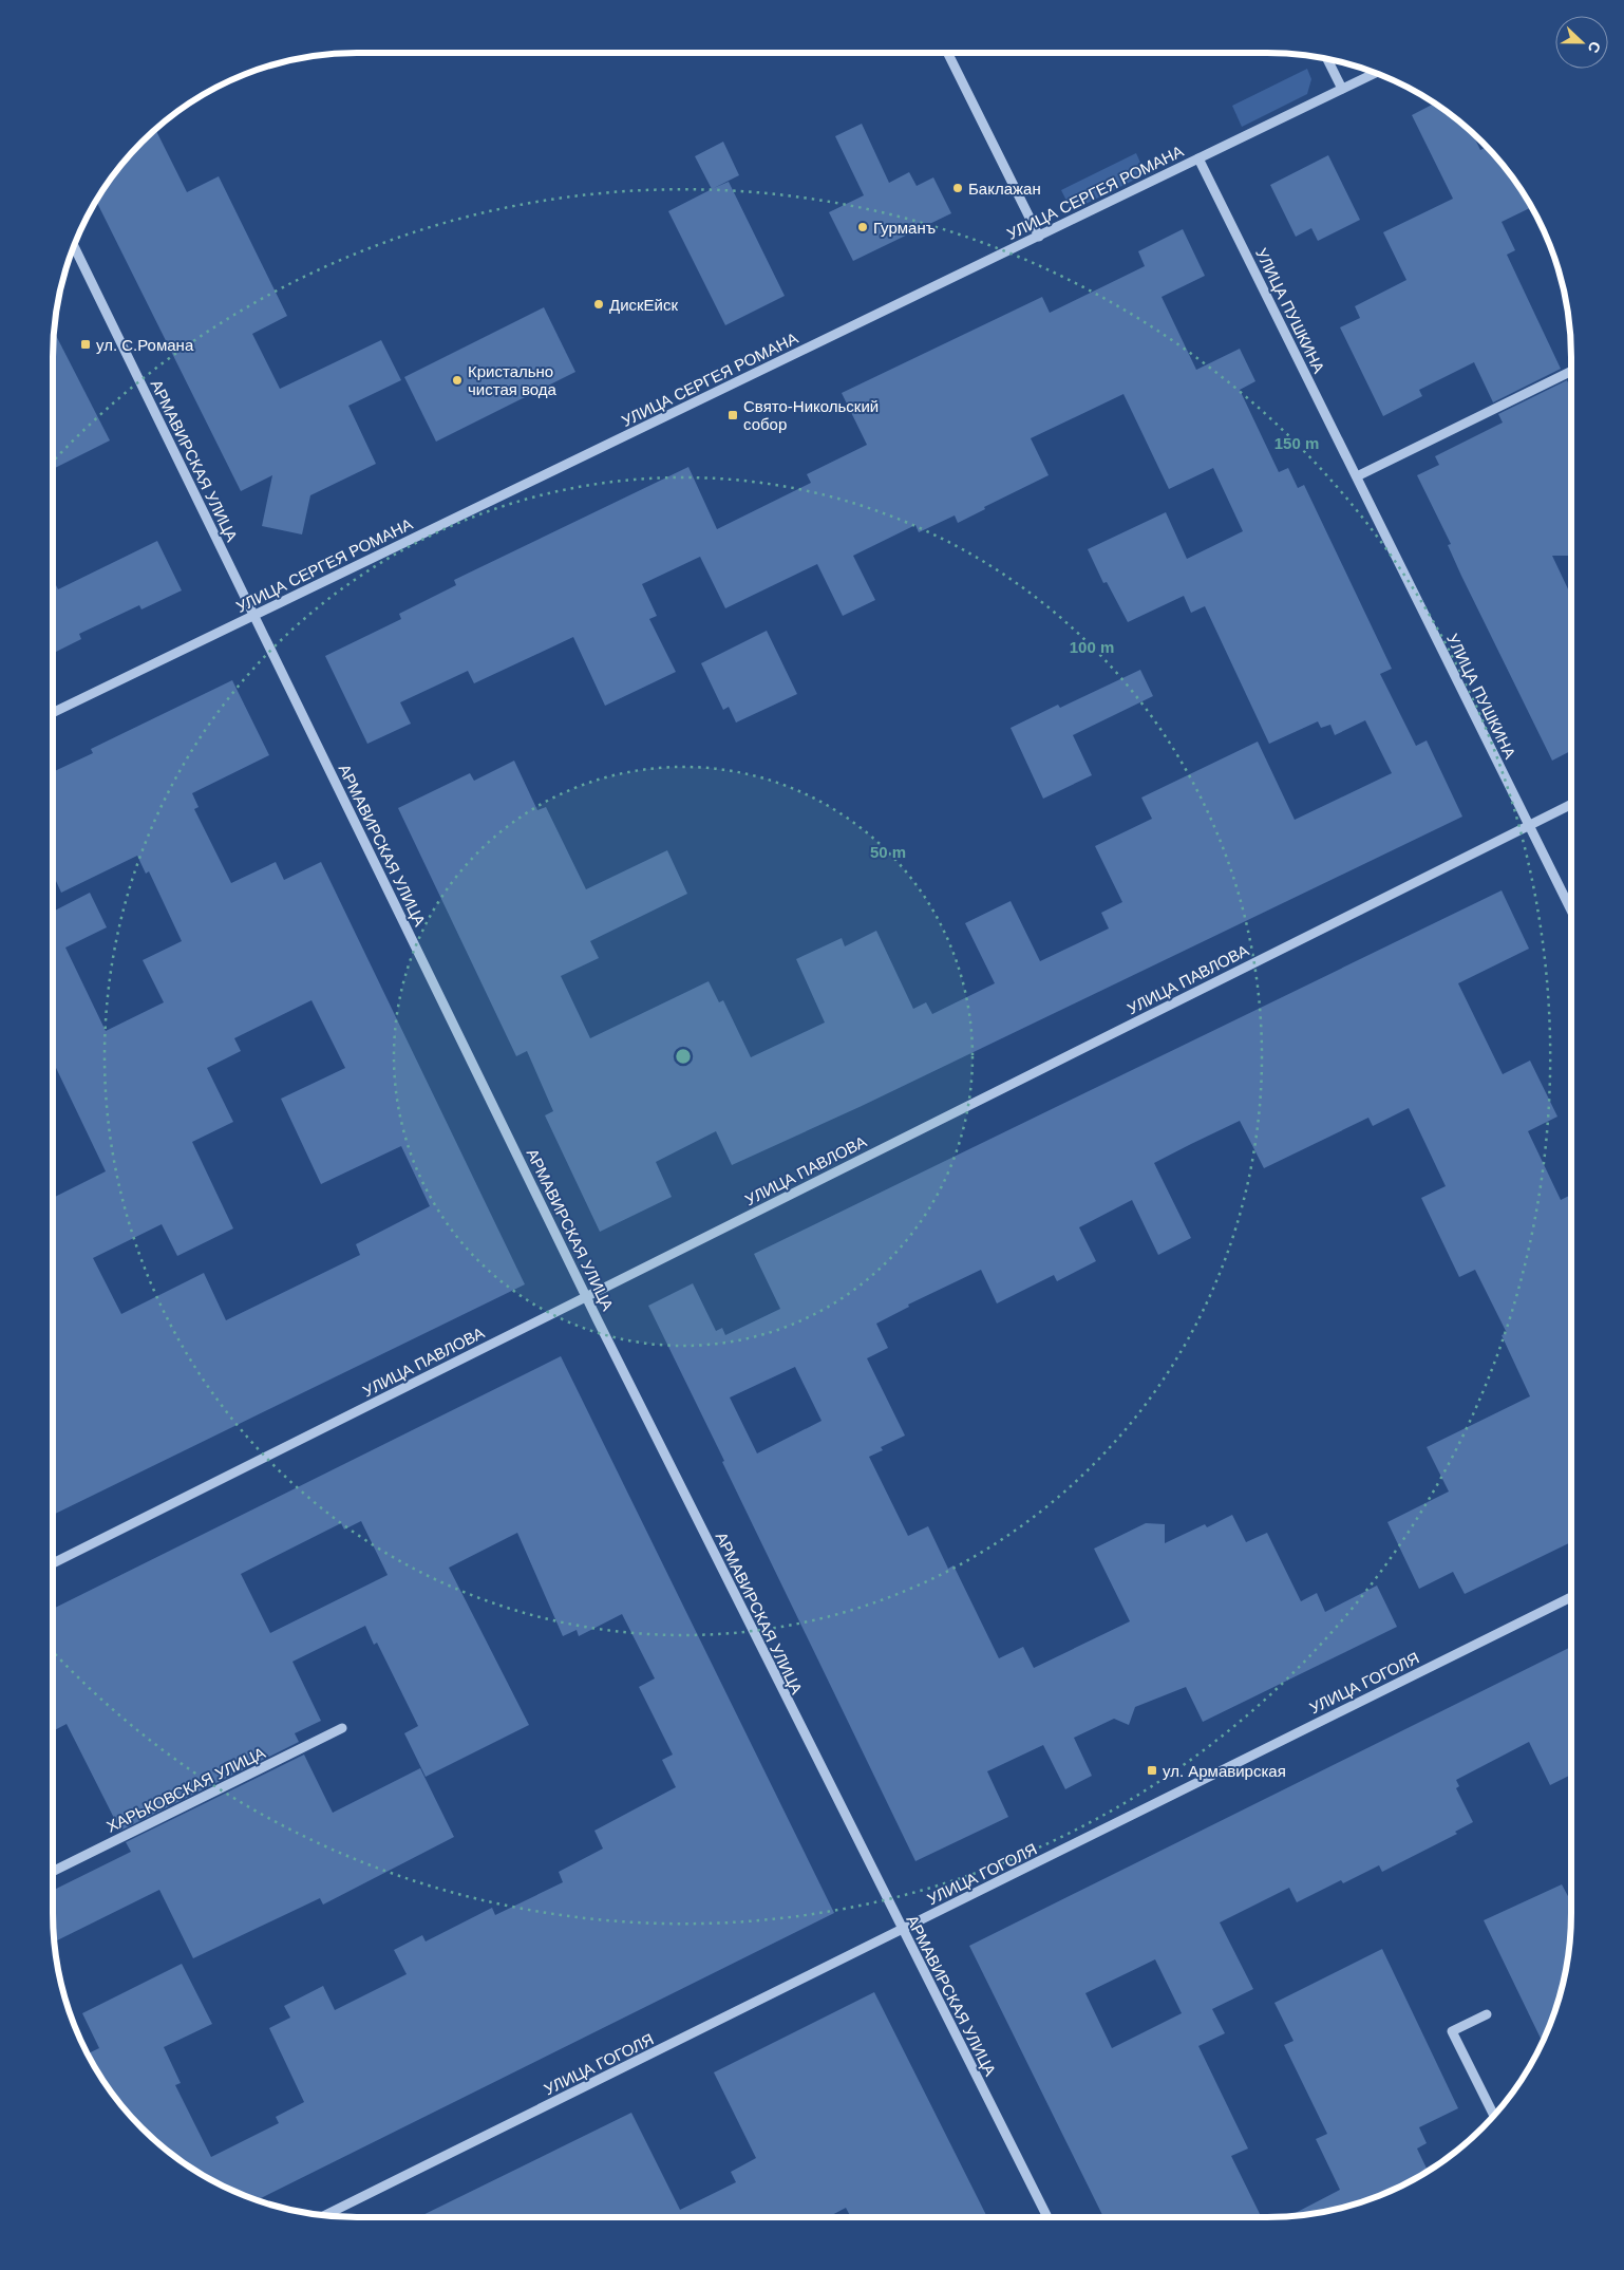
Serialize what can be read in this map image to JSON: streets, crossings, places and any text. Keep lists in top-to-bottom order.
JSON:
{
  "streets": {
    "street": [
      "УЛИЦА СЕРГЕЯ РОМАНА",
      "УЛИЦА ПУШКИНА",
      "АРМАВИРСКАЯ УЛИЦА",
      "УЛИЦА ПАВЛОВА",
      "УЛИЦА ГОГОЛЯ",
      "ХАРЬКОВСКАЯ УЛИЦА"
    ]
  },
  "crossings": [
    ["УЛИЦА СЕРГЕЯ РОМАНА", "УЛИЦА ПУШКИНА"],
    ["УЛИЦА СЕРГЕЯ РОМАНА", "АРМАВИРСКАЯ УЛИЦА"],
    ["УЛИЦА ПУШКИНА", "УЛИЦА ПАВЛОВА"],
    ["АРМАВИРСКАЯ УЛИЦА", "УЛИЦА ПАВЛОВА"],
    ["АРМАВИРСКАЯ УЛИЦА", "УЛИЦА ГОГОЛЯ"]
  ],
  "places": {
    "other": [
      "Баклажан",
      "Гурманъ",
      "ДискЕйск",
      "Кристально чистая вода"
    ],
    "transit": ["ул. С.Романа", "Свято-Никольский собор", "ул. Армавирская"]
  },
  "north": "right",
  "rings": ["150 m", "100 m", "50 m"]
}
